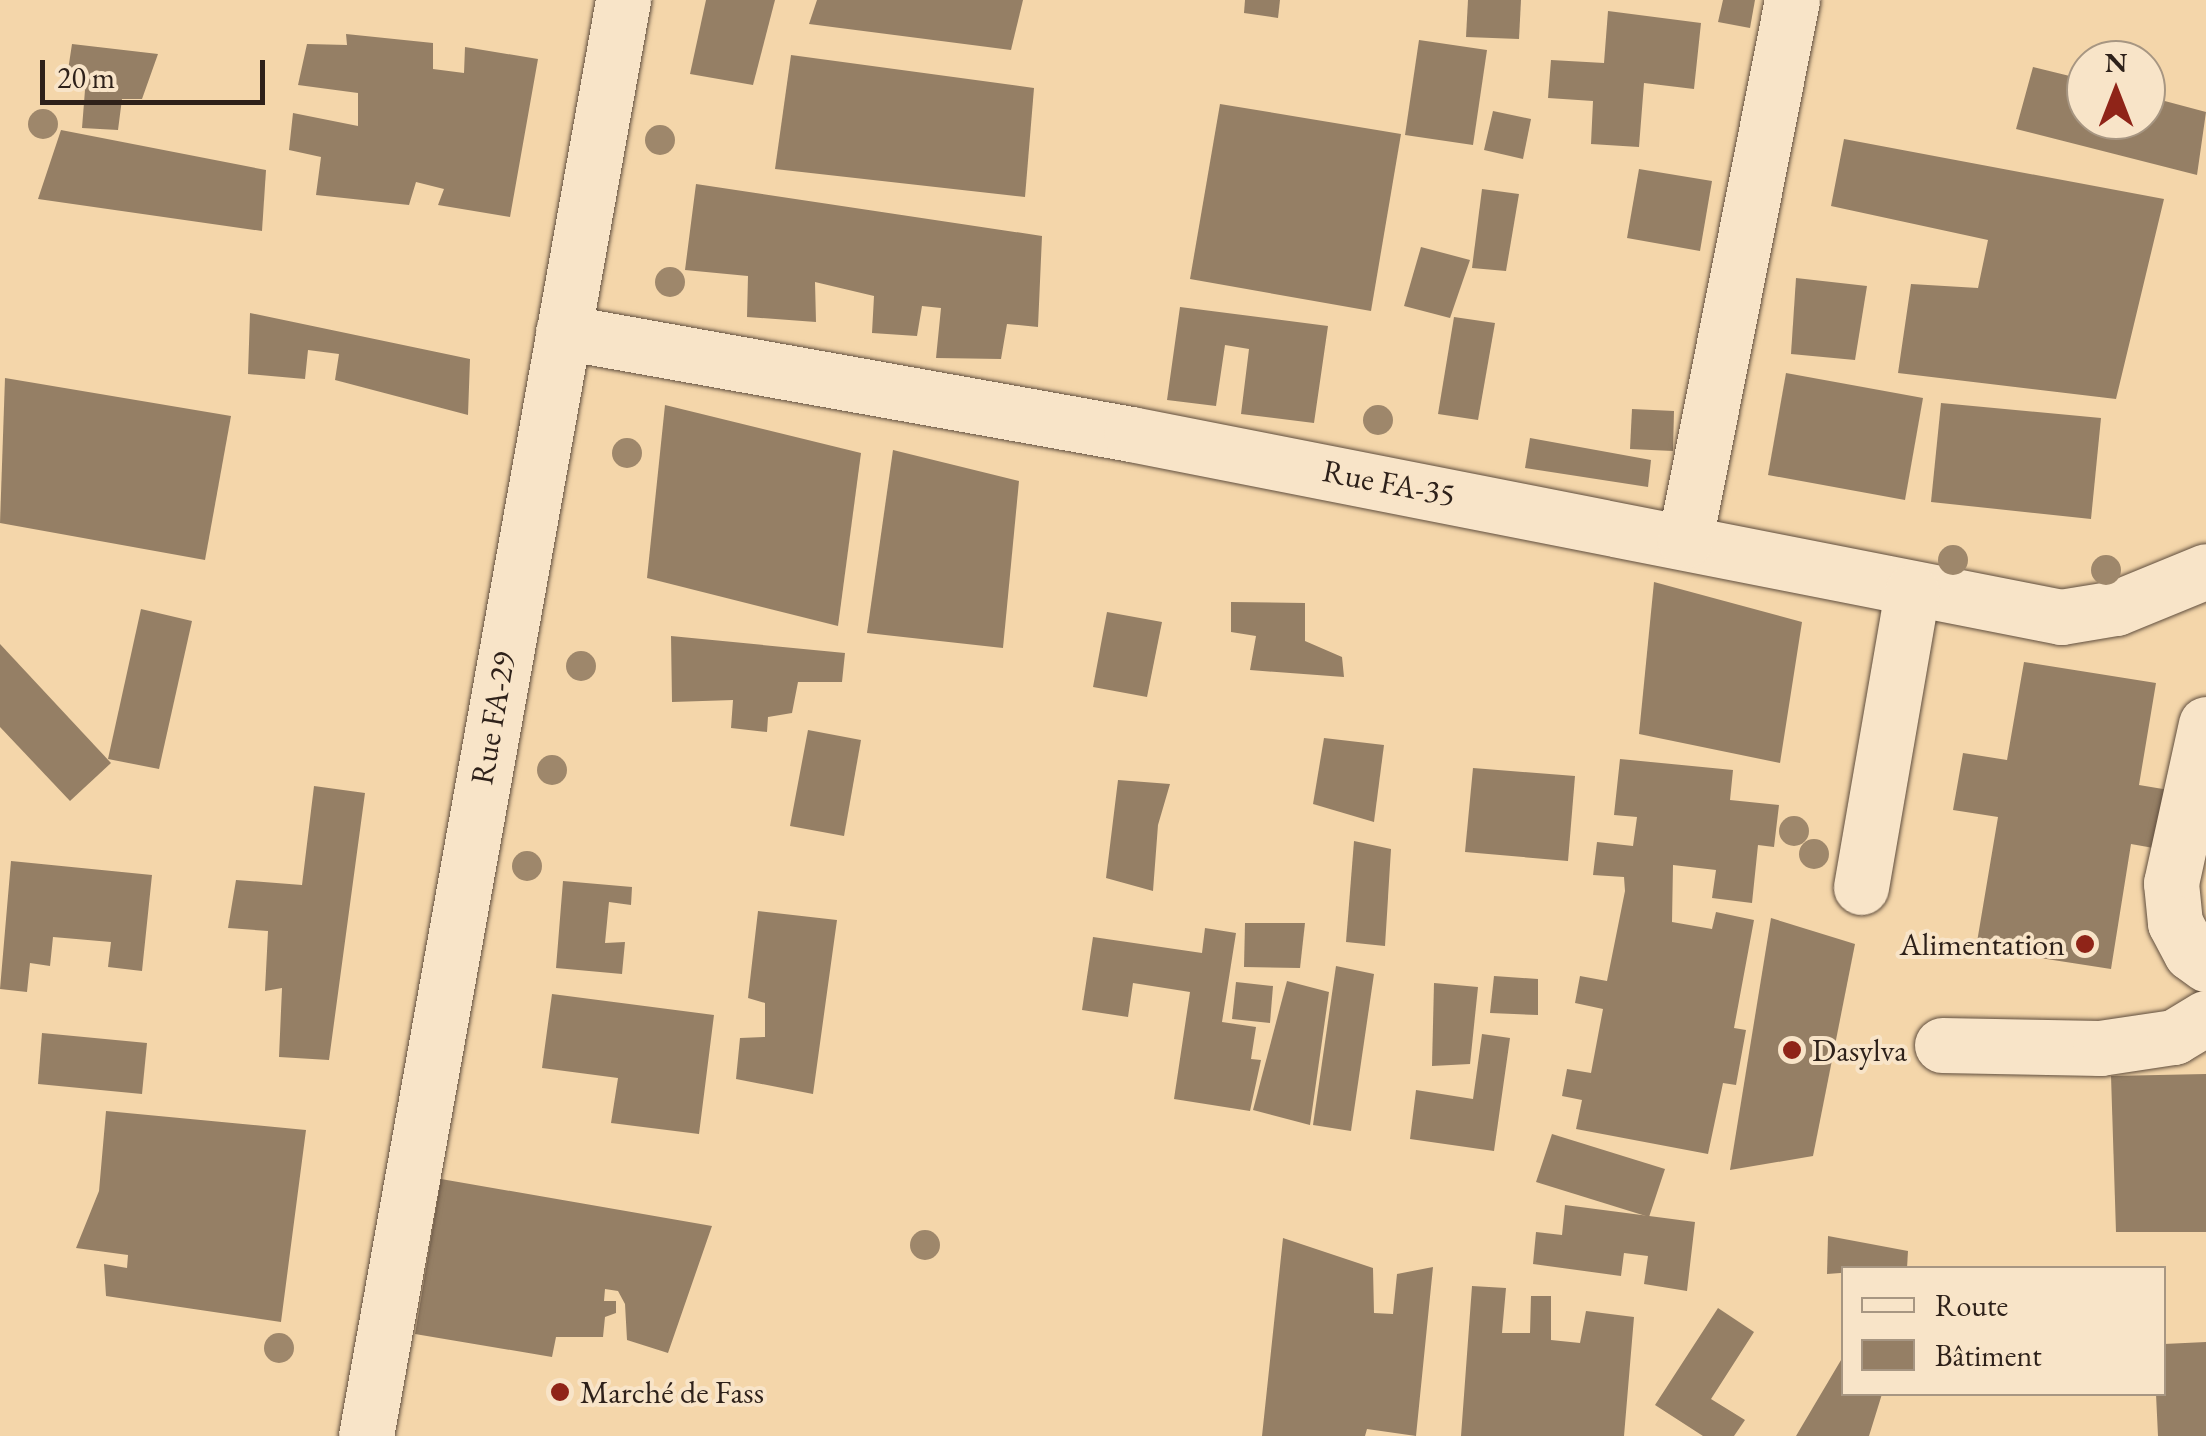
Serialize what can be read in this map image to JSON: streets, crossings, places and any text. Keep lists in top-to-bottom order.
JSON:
{
  "streets": {
    "street": ["Rue FA-35", "Rue FA-29"]
  },
  "crossings": [
    ["Rue FA-35", "Rue FA-29"]
  ],
  "places": ["Alimentation", "Dasylva", "Marché de Fass"],
  "legend": ["Route", "Bâtiment"],
  "scale_bar": "20 m",
  "north": "top"
}
